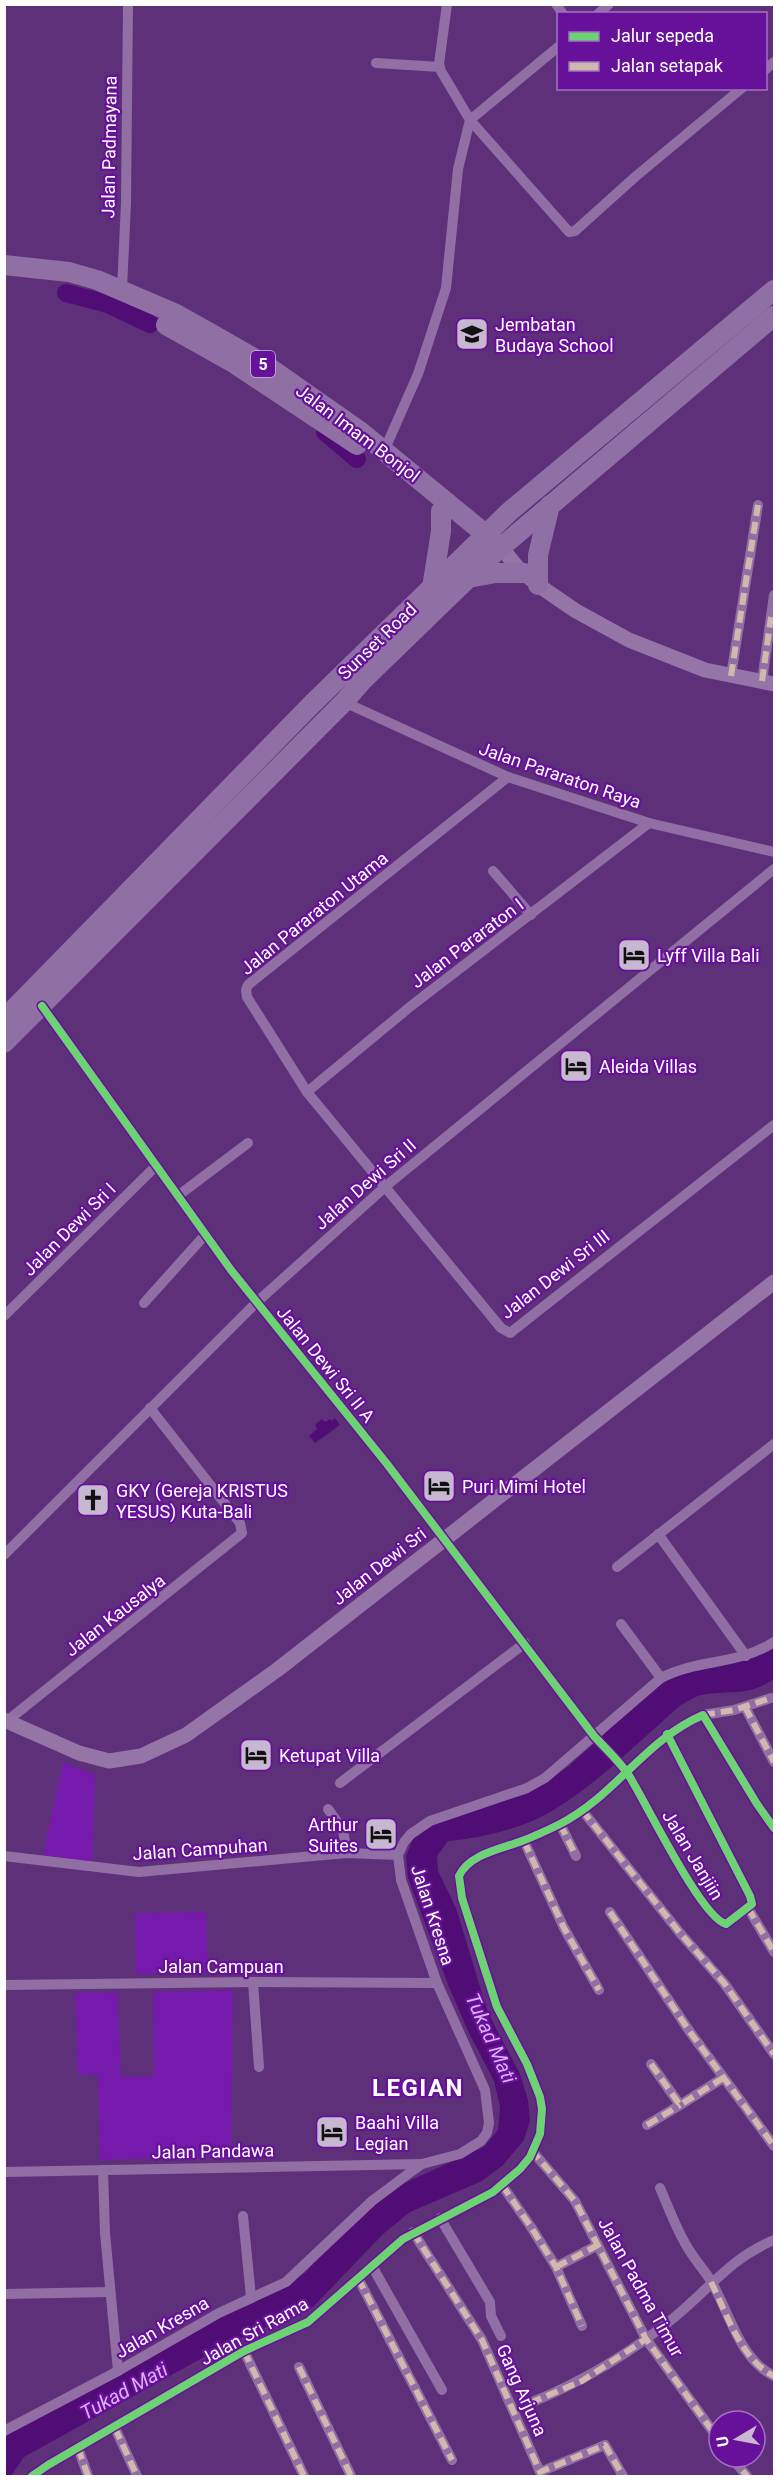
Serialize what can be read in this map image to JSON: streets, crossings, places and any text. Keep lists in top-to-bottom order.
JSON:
{
  "streets": {
    "highway": ["5", "Jalan Imam Bonjol", "Sunset Road"],
    "street": [
      "Jalan Padmayana",
      "Jalan Pararaton Raya",
      "Jalan Pararaton Utama",
      "Jalan Pararaton I",
      "Jalan Dewi Sri II",
      "Jalan Dewi Sri I",
      "Jalan Dewi Sri III",
      "Jalan Dewi Sri II A",
      "Jalan Dewi Sri",
      "Jalan Kausalya",
      "Jalan Campuhan",
      "Jalan Janjiin",
      "Jalan Kresna",
      "Jalan Campuan",
      "Jalan Pandawa",
      "Jalan Padma Timur",
      "Jalan Sri Rama",
      "Gang Arjuna"
    ]
  },
  "crossings": [
    ["Jalan Padmayana", "Jalan Imam Bonjol"],
    ["Jalan Imam Bonjol", "Sunset Road"],
    ["Sunset Road", "Jalan Pararaton Raya"],
    ["Sunset Road", "Jalan Dewi Sri II A"],
    ["Jalan Pararaton Raya", "Jalan Pararaton Utama"],
    ["Jalan Pararaton Raya", "Jalan Pararaton I"],
    ["Jalan Pararaton Utama", "Jalan Pararaton I"],
    ["Jalan Pararaton Utama", "Jalan Dewi Sri II"],
    ["Jalan Pararaton Utama", "Jalan Dewi Sri III"],
    ["Jalan Dewi Sri II", "Jalan Dewi Sri III"],
    ["Jalan Dewi Sri II", "Jalan Dewi Sri II A"],
    ["Jalan Dewi Sri II", "Jalan Kausalya"],
    ["Jalan Dewi Sri I", "Jalan Dewi Sri II A"],
    ["Jalan Dewi Sri II A", "Jalan Dewi Sri"],
    ["Jalan Dewi Sri II A", "Jalan Janjiin"],
    ["Jalan Dewi Sri II A", "Jalan Kresna"],
    ["Jalan Dewi Sri", "Jalan Kausalya"],
    ["Jalan Campuhan", "Jalan Kresna"],
    ["Jalan Kresna", "Jalan Campuan"],
    ["Jalan Kresna", "Jalan Pandawa"],
    ["Jalan Padma Timur", "Jalan Sri Rama"],
    ["Jalan Sri Rama", "Gang Arjuna"]
  ],
  "districts": ["LEGIAN"],
  "water": ["Tukad Mati"],
  "places": {
    "school or university": ["Jembatan Budaya School"],
    "hotel": [
      "Lyff Villa Bali",
      "Aleida Villas",
      "Puri Mimi Hotel",
      "Ketupat Villa",
      "Arthur Suites",
      "Baahi Villa Legian"
    ],
    "church": ["GKY (Gereja KRISTUS YESUS) Kuta-Bali"]
  },
  "legend": ["Jalur sepeda", "Jalan setapak"],
  "north": "left"
}
